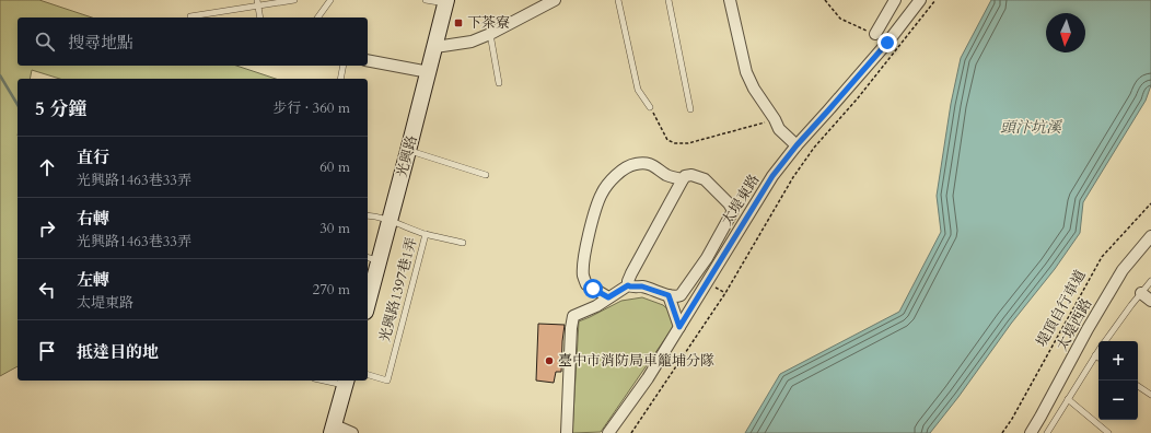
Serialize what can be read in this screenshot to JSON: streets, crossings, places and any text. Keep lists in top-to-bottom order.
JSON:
{
  "streets": {
    "main road": ["光興路"],
    "street": ["太堤東路", "太堤西路"],
    "lane": ["光興路1397巷1弄"],
    "path": ["堤頂自行車道"]
  },
  "water": ["頭汴坑溪"],
  "places": {
    "transit": ["下茶寮"],
    "other": ["臺中市消防局車籠埔分隊"]
  },
  "north": "bottom",
  "page": {
    "search": "搜尋地點",
    "heading": ["5 分鐘", "步行 · 360 m"],
    "list": [
      ["直行", "光興路1463巷33弄", "60 m"],
      ["右轉", "光興路1463巷33弄", "30 m"],
      ["左轉", "太堤東路", "270 m"],
      "抵達目的地"
    ],
    "map_buttons": ["+", "−"]
  }
}
